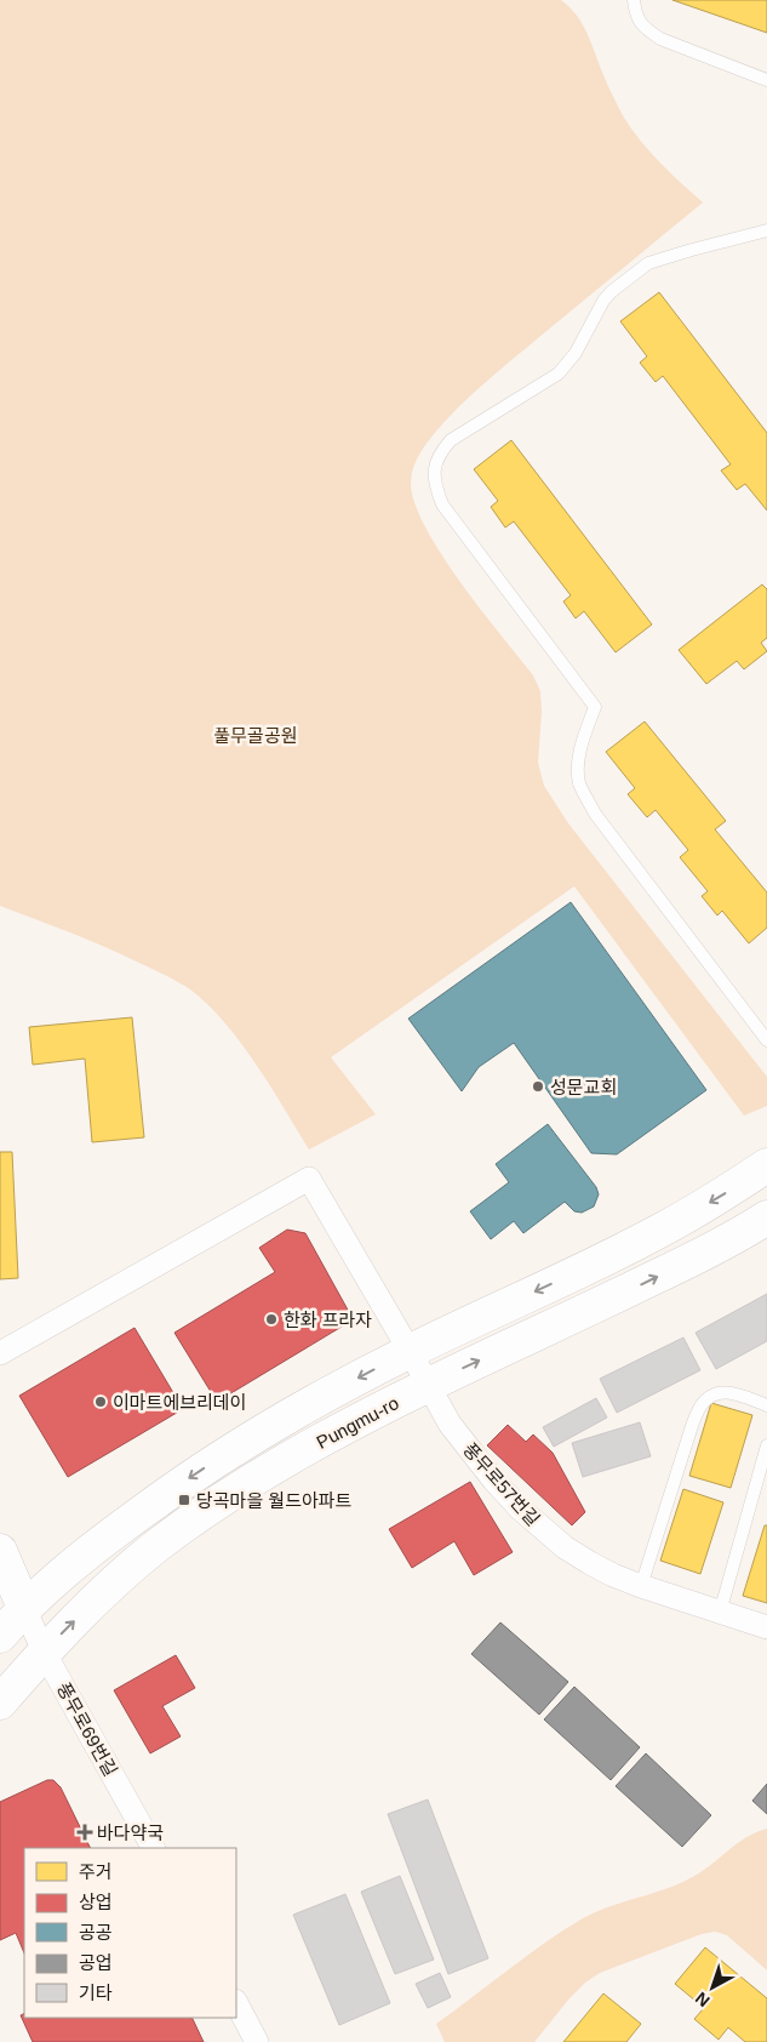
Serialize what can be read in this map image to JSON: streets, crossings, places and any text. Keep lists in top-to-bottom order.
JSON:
{
  "streets": {
    "street": ["Pungmu-ro", "풍무로57번길", "풍무로69번길"]
  },
  "crossings": [
    ["Pungmu-ro", "풍무로57번길"],
    ["Pungmu-ro", "풍무로69번길"]
  ],
  "parks": ["풀무골공원"],
  "places": {
    "other": ["성문교회", "한화 프라자", "이마트에브리데이"],
    "transit": ["당곡마을 월드아파트"],
    "health": ["바다약국"]
  },
  "legend": [
    "주거",
    "상업",
    "공공",
    "공업",
    "기타"
  ],
  "north": "bottom left"
}
